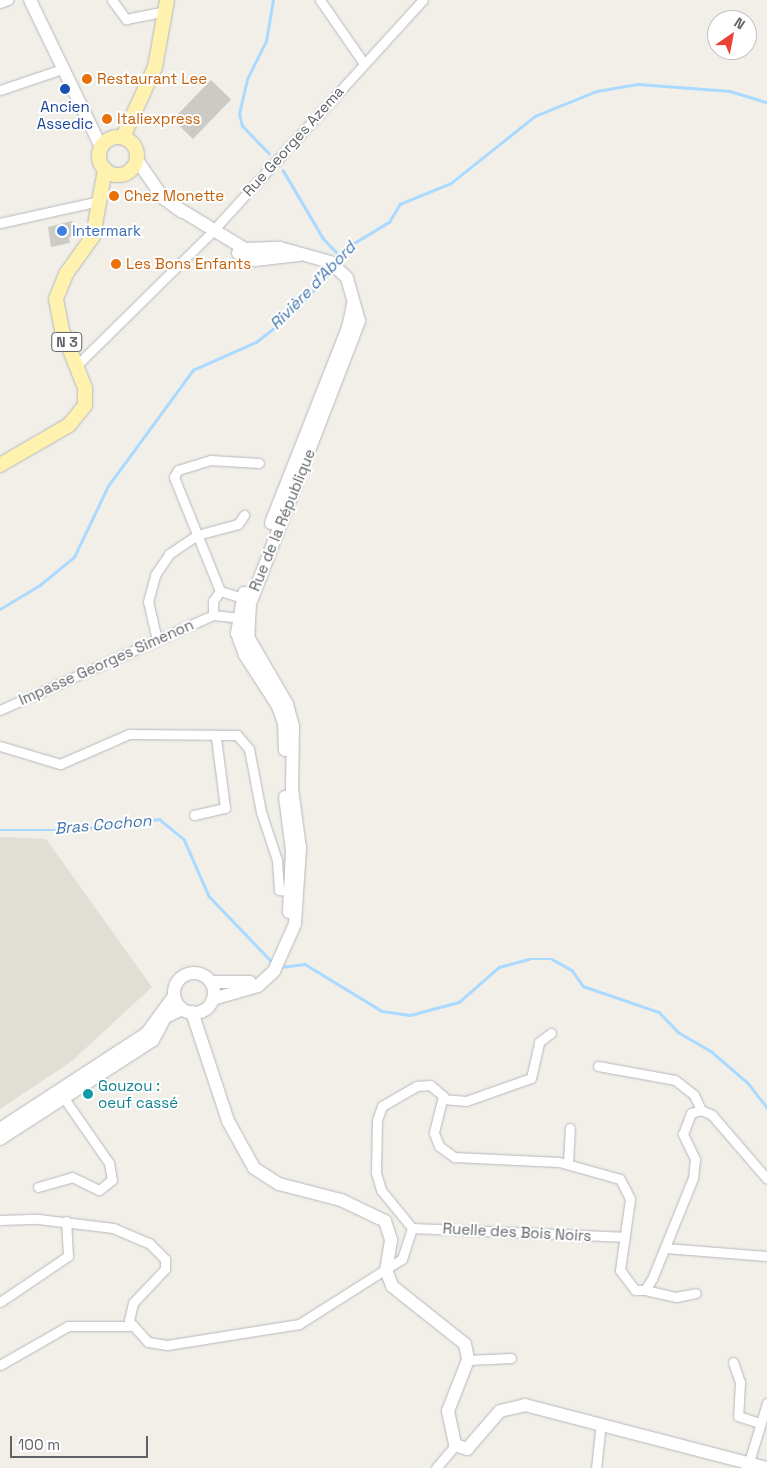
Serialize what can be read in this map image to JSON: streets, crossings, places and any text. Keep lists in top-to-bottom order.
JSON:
{
  "streets": {
    "main road": ["N 3"],
    "street": [
      "Rue Georges Azema",
      "Rue de la République",
      "Impasse Georges Simenon",
      "Ruelle des Bois Noirs"
    ]
  },
  "crossings": [
    ["Rue Georges Azema", "N 3"],
    ["Rue Georges Azema", "Rue de la République"]
  ],
  "water": ["Rivière d'Abord", "Bras Cochon"],
  "places": [
    "Restaurant Lee",
    "Ancien Assedic",
    "Italiexpress",
    "Chez Monette",
    "Intermark",
    "Les Bons Enfants",
    "Gouzou : oeuf cassé"
  ],
  "scale_bar": "100 m",
  "north": "top right"
}
